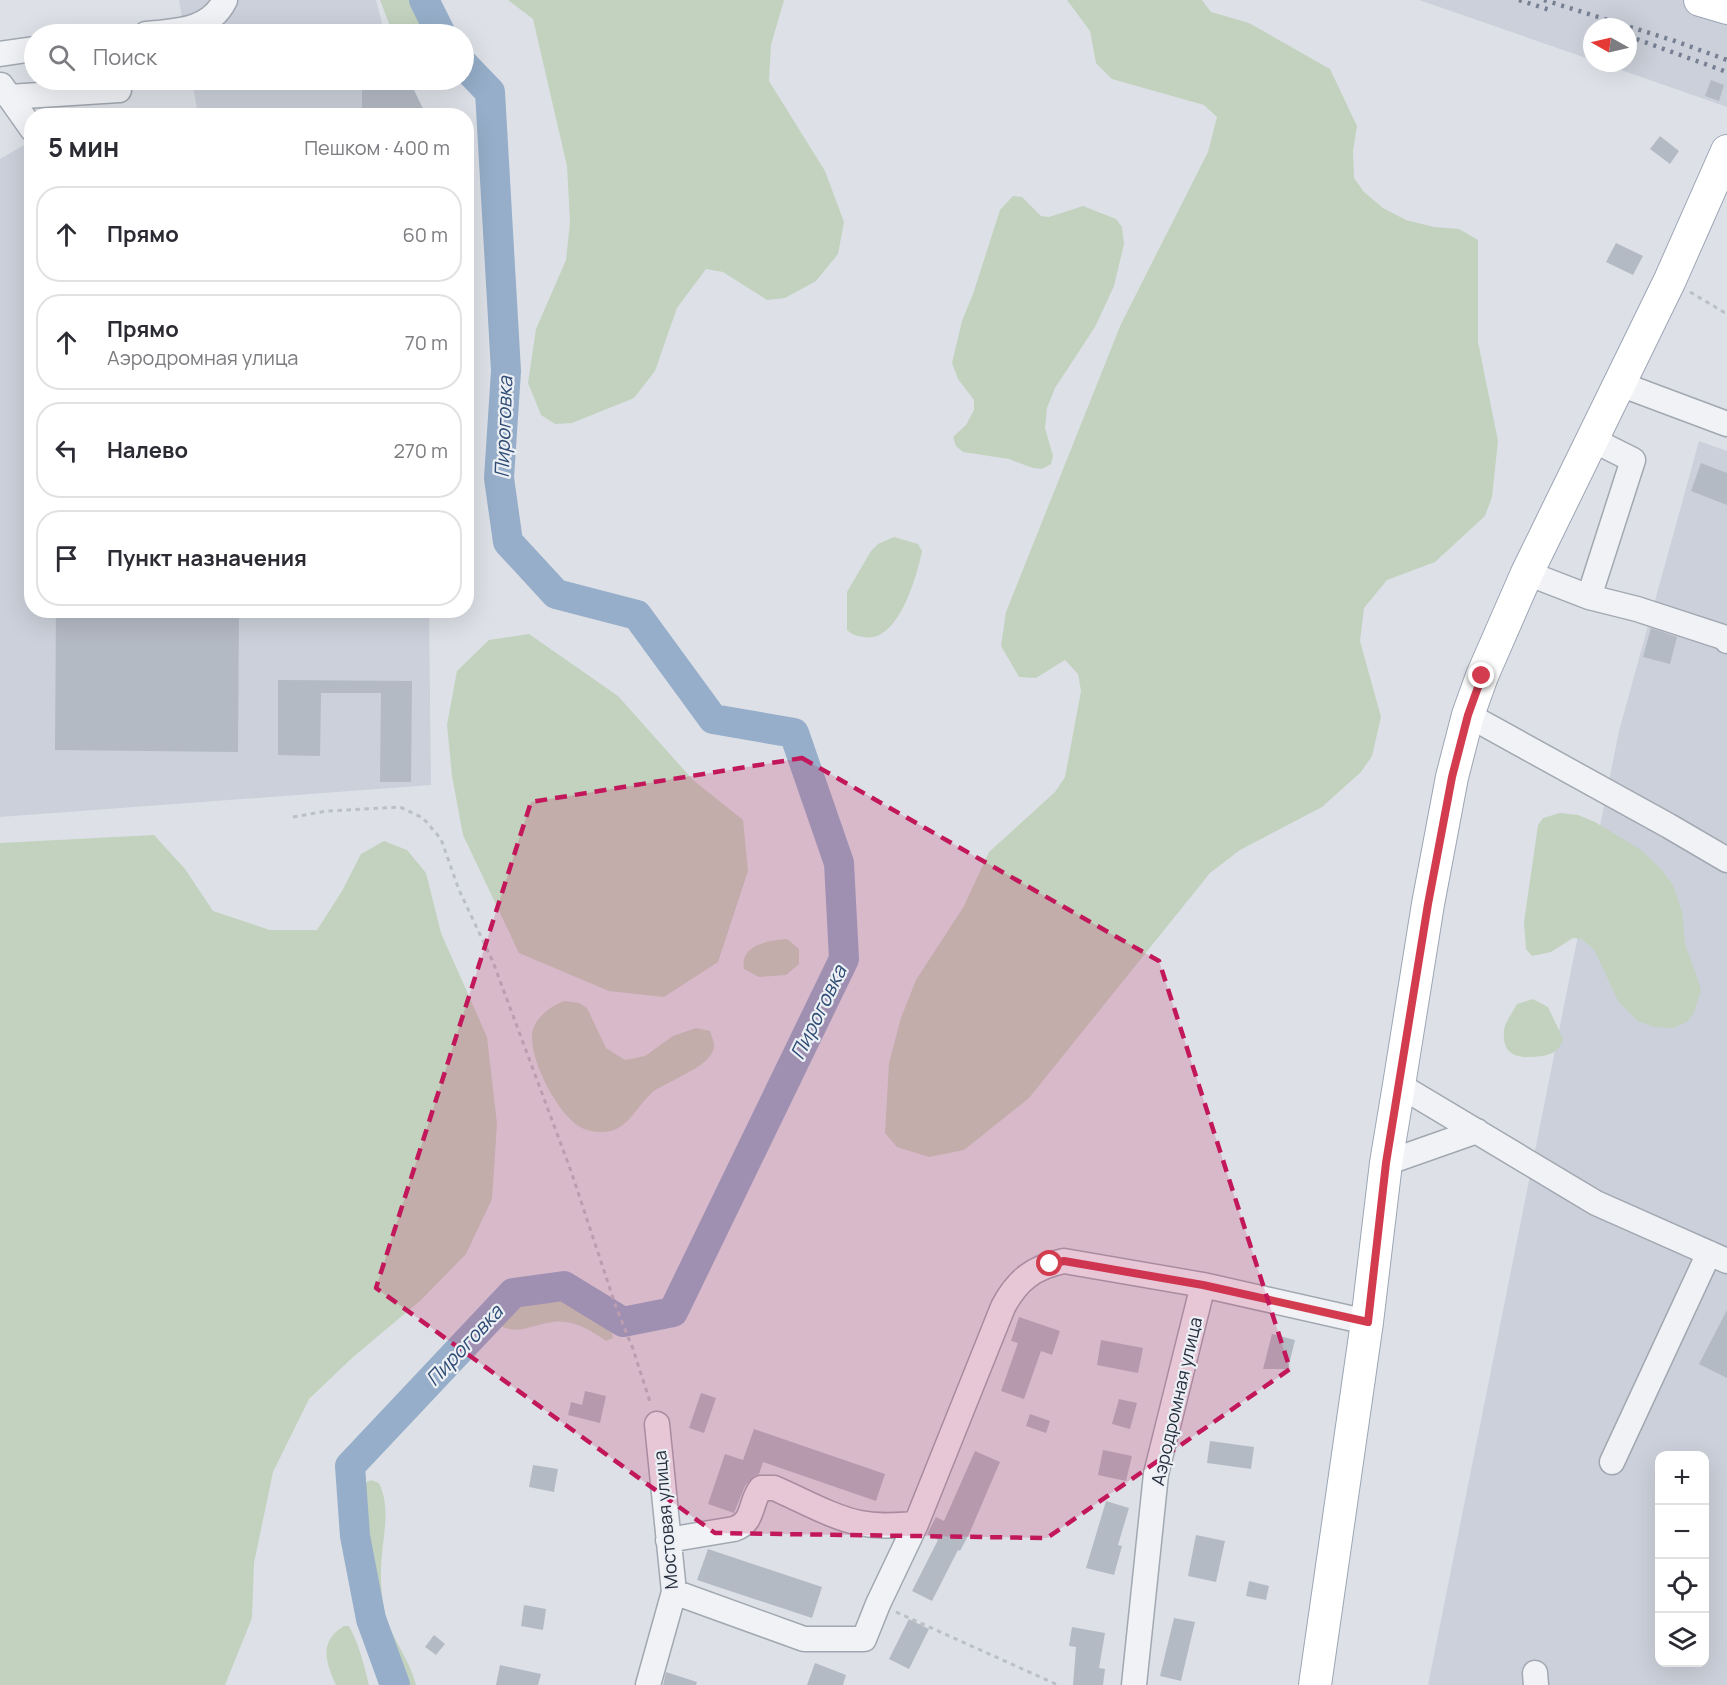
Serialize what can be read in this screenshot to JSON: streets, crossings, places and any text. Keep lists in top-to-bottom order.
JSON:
{
  "streets": {
    "street": ["Аэродромная улица", "Мостовая улица"]
  },
  "water": ["Пироговка"],
  "north": "left",
  "page": {
    "search": "Поиск",
    "heading": ["5 мин", "Пешком · 400 m"],
    "list": [
      ["Прямо", "60 m"],
      ["Прямо", "Аэродромная улица", "70 m"],
      ["Налево", "270 m"],
      "Пункт назначения"
    ],
    "map_buttons": ["+", "−"]
  }
}
